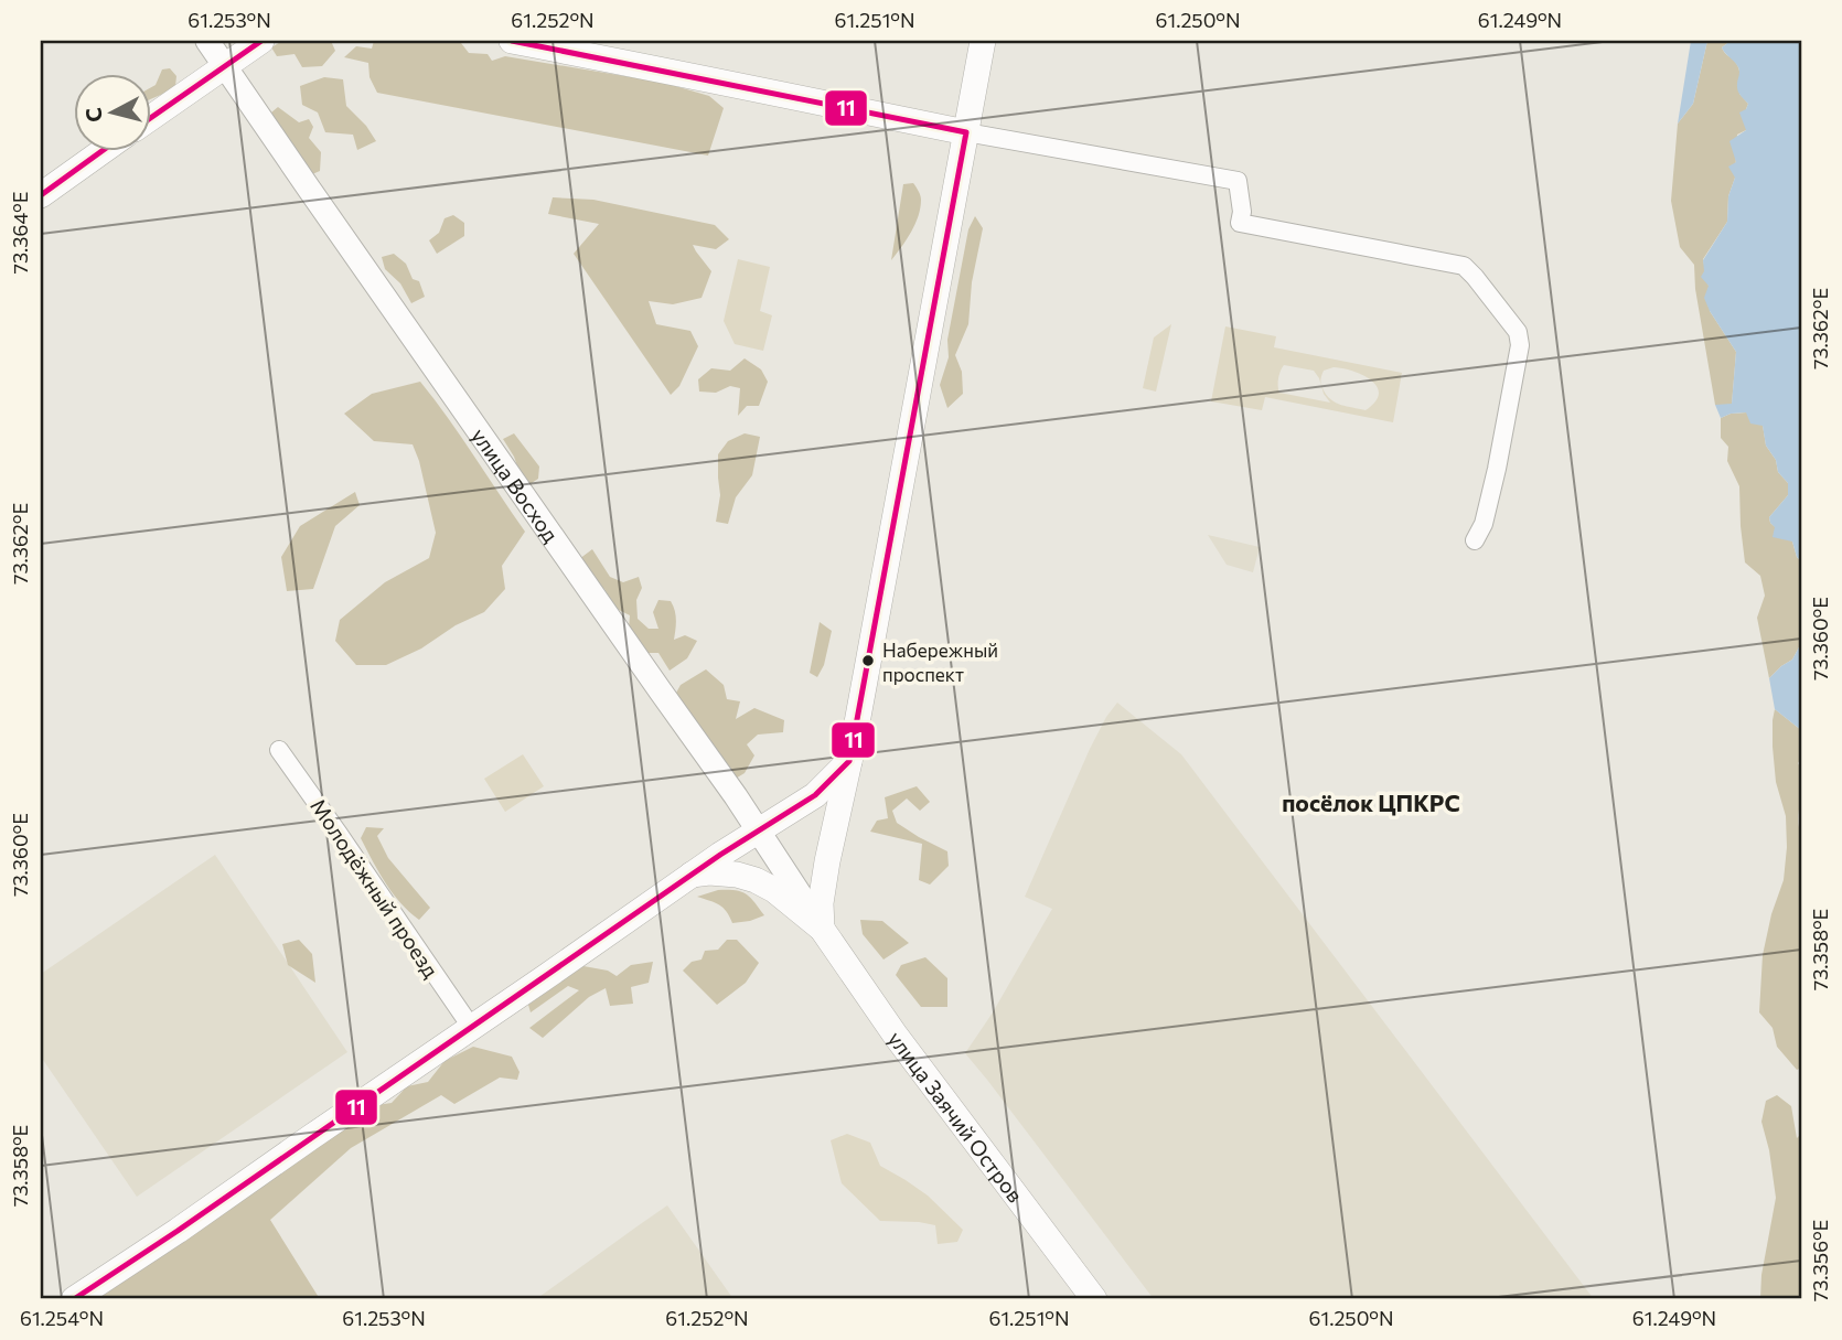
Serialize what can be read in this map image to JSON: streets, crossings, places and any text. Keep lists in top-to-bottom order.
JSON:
{
  "streets": {
    "main road": ["улица Заячий Остров"],
    "street": ["улица Восход", "Молодёжный проезд"]
  },
  "crossings": [
    ["улица Восход", "улица Заячий Остров"]
  ],
  "districts": ["посёлок ЦПКРС"],
  "places": ["Набережный проспект"],
  "lines": ["transit line 11"],
  "north": "left",
  "coordinates": [
    "61.253°N",
    "61.252°N",
    "61.251°N",
    "61.250°N",
    "61.249°N",
    "73.364°E",
    "73.362°E",
    "73.360°E",
    "73.358°E",
    "73.356°E",
    "61.254°N"
  ]
}
